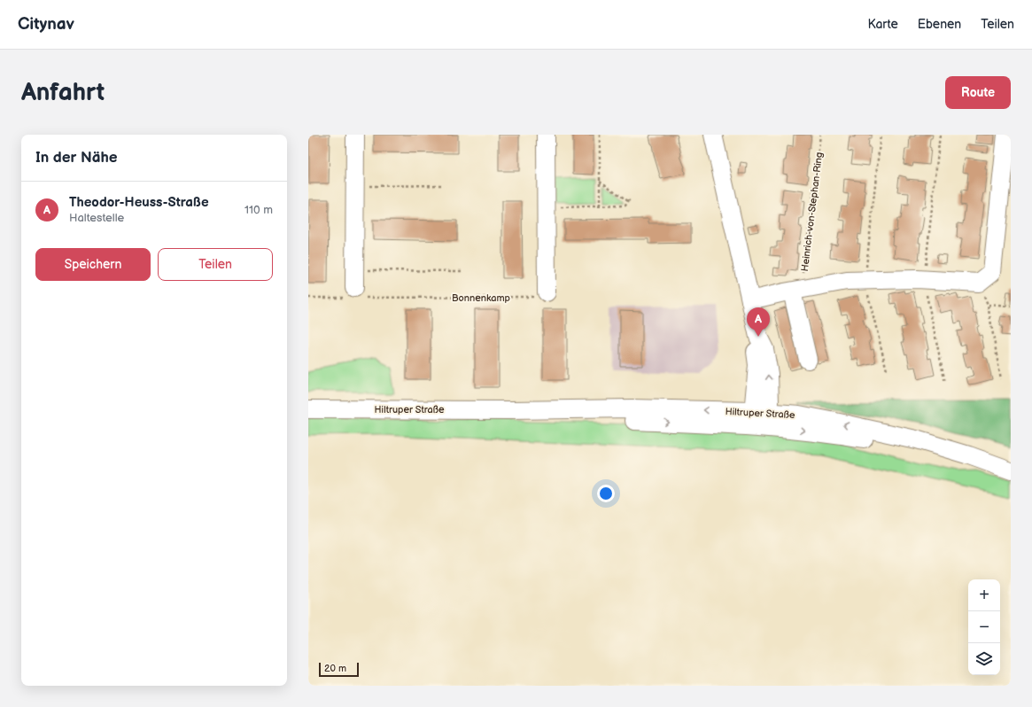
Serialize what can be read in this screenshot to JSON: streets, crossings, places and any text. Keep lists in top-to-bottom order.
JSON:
{
  "streets": {
    "street": ["Hiltruper Straße"],
    "path": ["Heinrich-von-Stephan-Ring", "Bonnenkamp"]
  },
  "scale_bar": "20 m",
  "page": {
    "header": "Citynav",
    "nav": ["Karte", "Ebenen", "Teilen"],
    "buttons": [
      "Route",
      ["Speichern", "Teilen"]
    ],
    "title": "Anfahrt",
    "heading": "In der Nähe",
    "list": [
      {
        "mark": "A",
        "name": "Theodor-Heuss-Straße",
        "note": "Haltestelle",
        "value": "110 m"
      }
    ],
    "pins": "A",
    "map_buttons": ["+", "−"],
    "scale": "20 m"
  }
}
